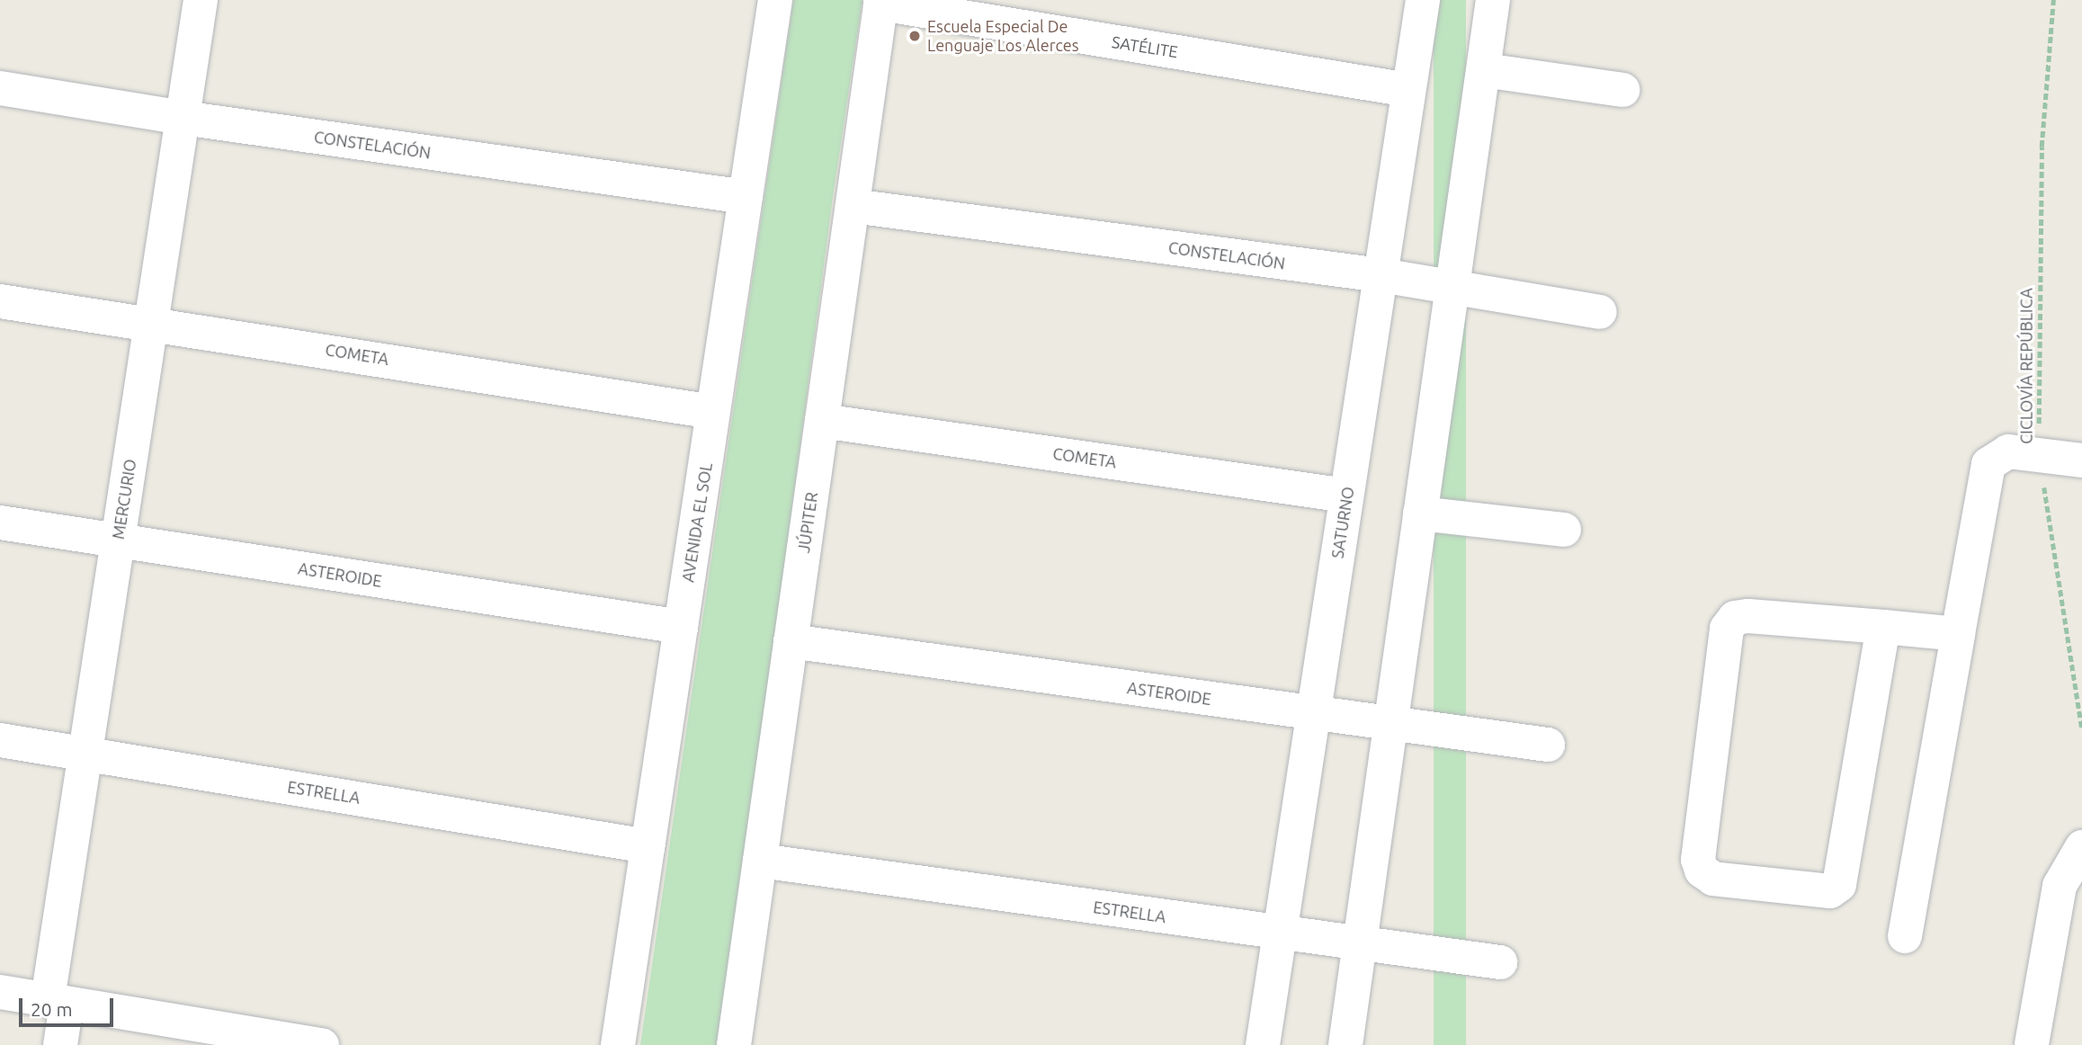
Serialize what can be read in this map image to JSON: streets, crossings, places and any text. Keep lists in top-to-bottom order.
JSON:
{
  "streets": {
    "street": [
      "SATÉLITE",
      "CONSTELACIÓN",
      "COMETA",
      "MERCURIO",
      "AVENIDA EL SOL",
      "JÚPITER",
      "SATURNO",
      "ASTEROIDE",
      "ESTRELLA"
    ],
    "path": ["CICLOVÍA REPÚBLICA"]
  },
  "crossings": [
    ["SATÉLITE", "JÚPITER"],
    ["SATÉLITE", "SATURNO"],
    ["CONSTELACIÓN", "MERCURIO"],
    ["CONSTELACIÓN", "AVENIDA EL SOL"],
    ["CONSTELACIÓN", "JÚPITER"],
    ["CONSTELACIÓN", "SATURNO"],
    ["COMETA", "MERCURIO"],
    ["COMETA", "AVENIDA EL SOL"],
    ["COMETA", "JÚPITER"],
    ["COMETA", "SATURNO"],
    ["MERCURIO", "ASTEROIDE"],
    ["MERCURIO", "ESTRELLA"],
    ["AVENIDA EL SOL", "ASTEROIDE"],
    ["AVENIDA EL SOL", "ESTRELLA"],
    ["JÚPITER", "ASTEROIDE"],
    ["JÚPITER", "ESTRELLA"],
    ["SATURNO", "ASTEROIDE"],
    ["SATURNO", "ESTRELLA"]
  ],
  "places": ["Escuela Especial De Lenguaje Los Alerces"],
  "scale_bar": "20 m"
}
